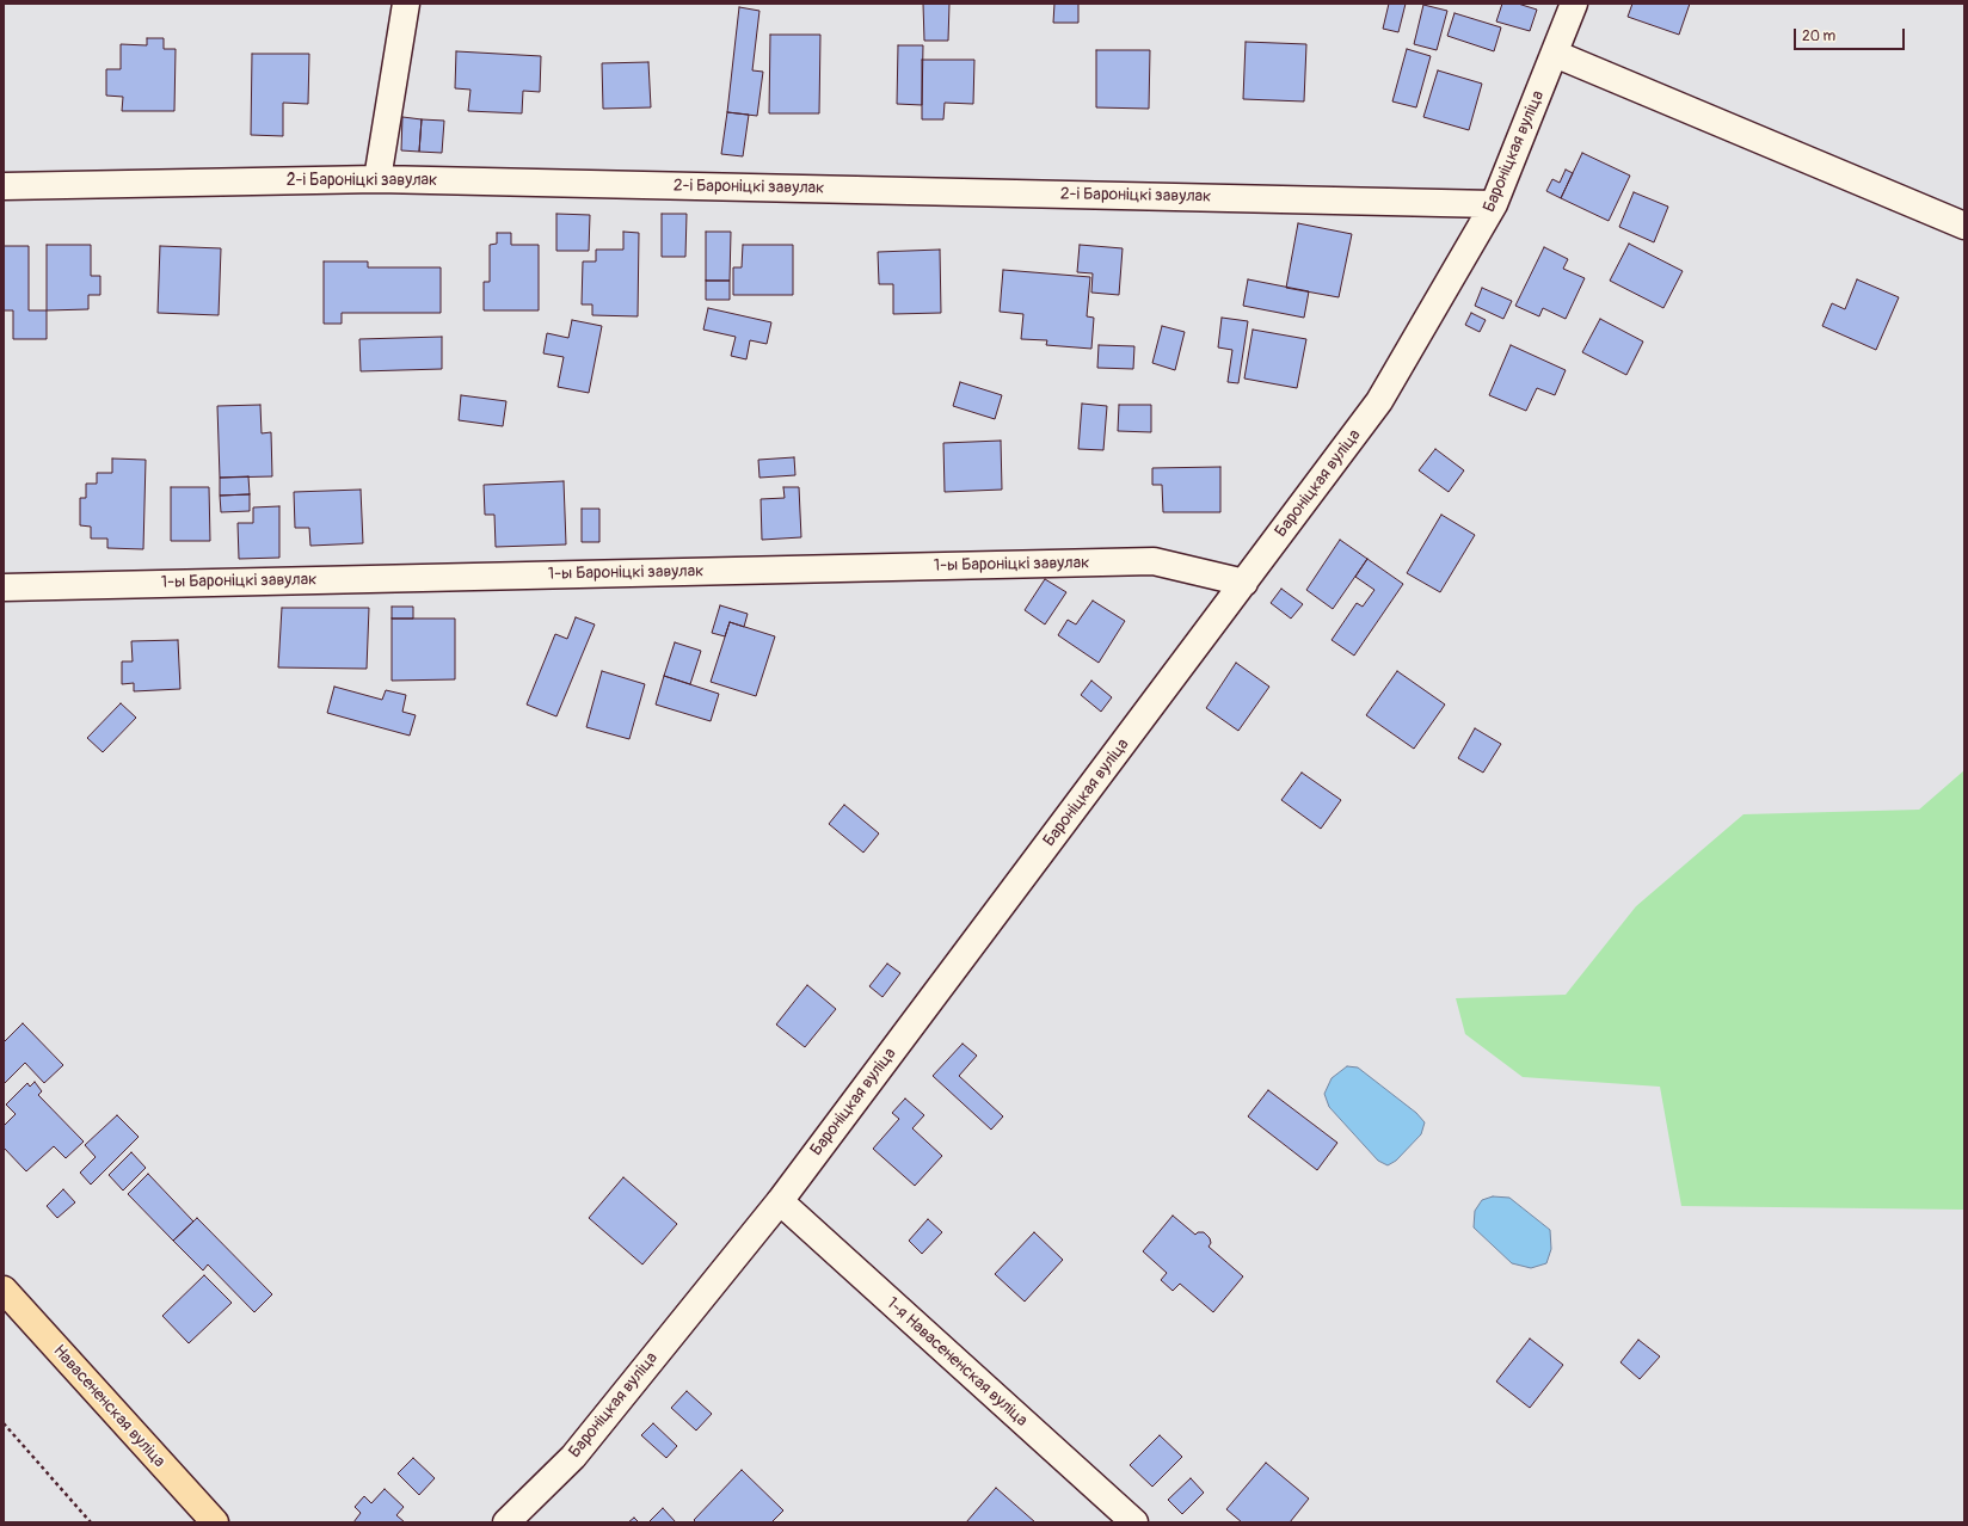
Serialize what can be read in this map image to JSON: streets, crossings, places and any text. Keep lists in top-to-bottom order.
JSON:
{
  "streets": {
    "main road": ["Навасененская вуліца"],
    "street": [
      "Бароніцкая вуліца",
      "2-і Бароніцкі завулак",
      "1-ы Бароніцкі завулак",
      "1-я Навасененская вуліца"
    ]
  },
  "crossings": [
    ["Бароніцкая вуліца", "2-і Бароніцкі завулак"],
    ["Бароніцкая вуліца", "1-ы Бароніцкі завулак"],
    ["Бароніцкая вуліца", "1-я Навасененская вуліца"]
  ],
  "scale_bar": "20 m"
}
